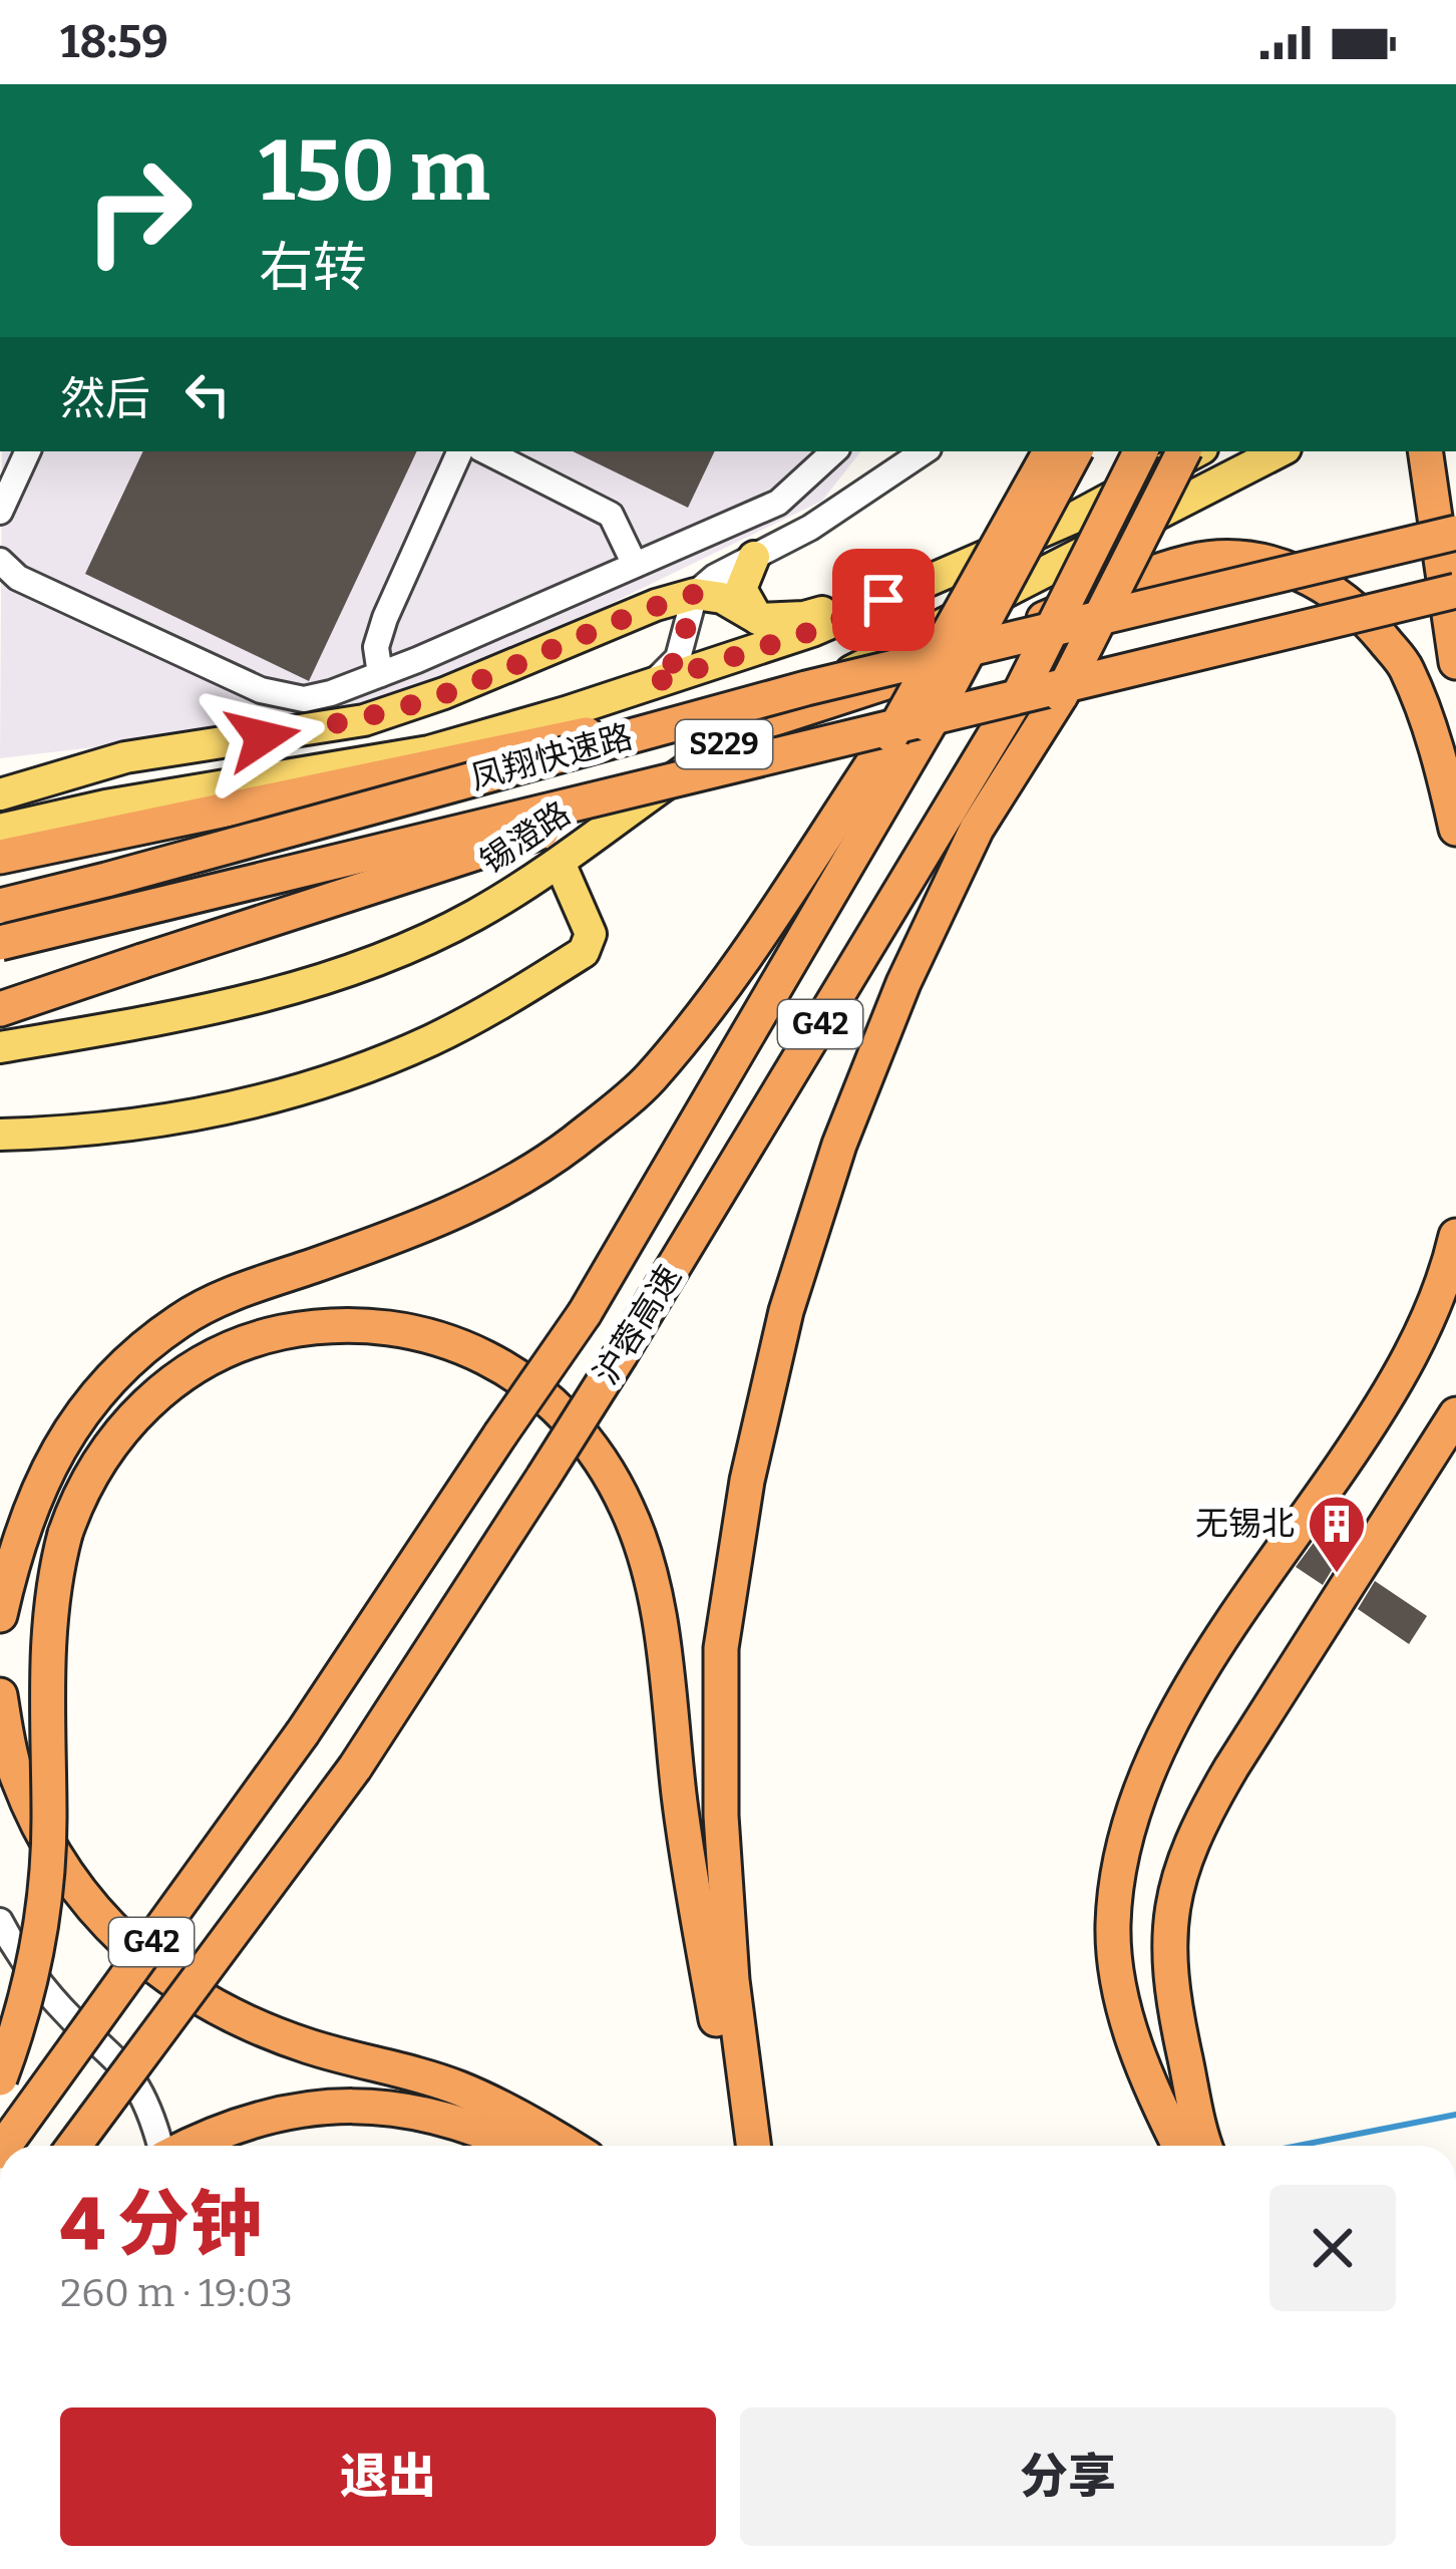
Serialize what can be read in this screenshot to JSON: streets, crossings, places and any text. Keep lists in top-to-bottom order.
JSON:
{
  "streets": {
    "highway": ["凤翔快速路", "G42", "沪蓉高速"],
    "main road": ["S229", "锡澄路"]
  },
  "places": {
    "building": ["无锡北"]
  },
  "page": {
    "status": "18:59",
    "turn": ["150 m", "右转"],
    "then": "然后",
    "heading": ["4 分钟", "260 m · 19:03"],
    "buttons": ["退出", "分享"]
  }
}
